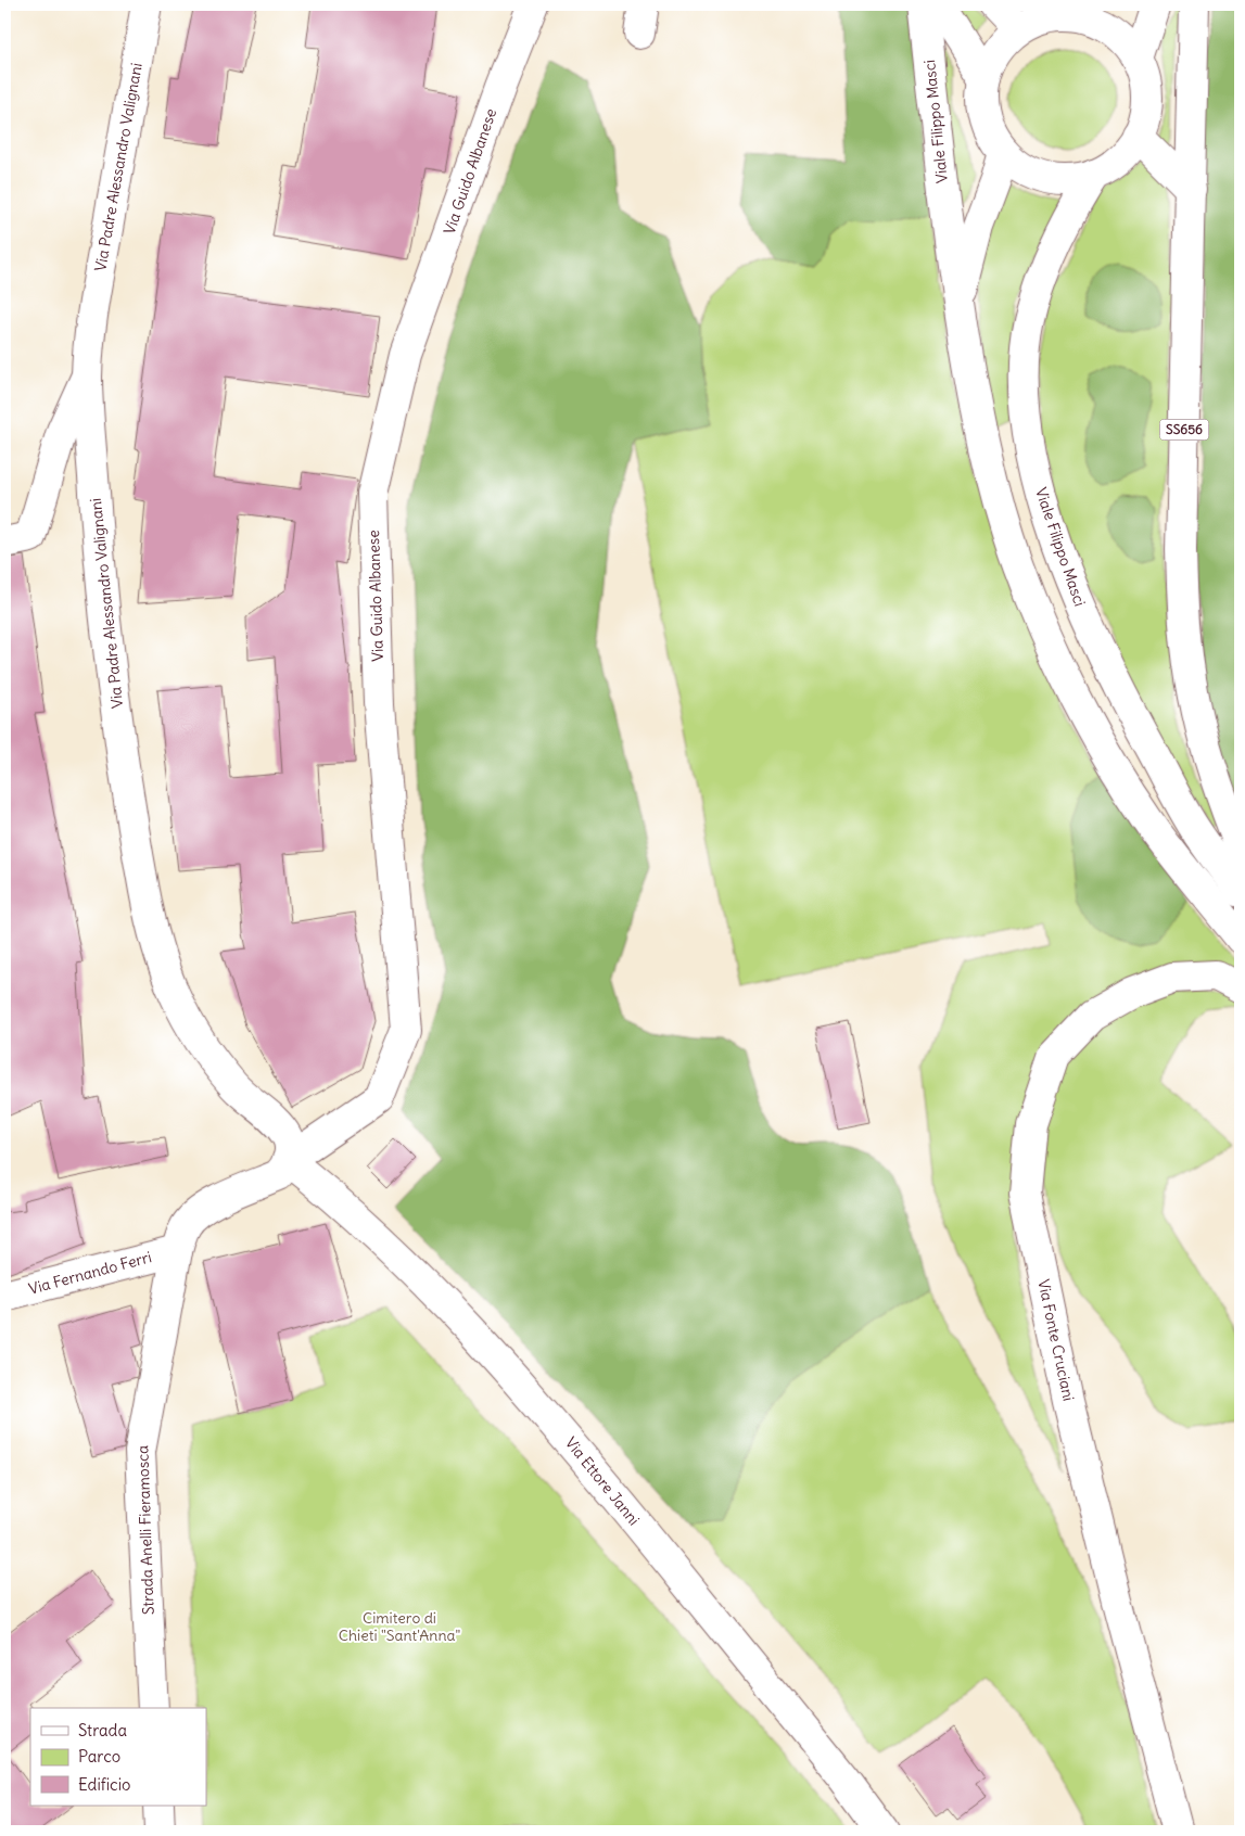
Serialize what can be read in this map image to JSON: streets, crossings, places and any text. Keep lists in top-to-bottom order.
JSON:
{
  "streets": {
    "main road": [
      "Viale Filippo Masci",
      "Via Padre Alessandro Valignani",
      "Via Guido Albanese",
      "SS656",
      "Via Fernando Ferri",
      "Via Fonte Cruciani",
      "Via Ettore Janni",
      "Strada Anelli Fieramosca"
    ]
  },
  "crossings": [
    ["Via Padre Alessandro Valignani", "Via Guido Albanese"],
    ["Via Padre Alessandro Valignani", "Via Ettore Janni"],
    ["Via Guido Albanese", "Via Fernando Ferri"],
    ["Via Guido Albanese", "Via Ettore Janni"],
    ["Via Guido Albanese", "Strada Anelli Fieramosca"],
    ["Via Fernando Ferri", "Strada Anelli Fieramosca"]
  ],
  "parks": ["Cimitero di Chieti \"Sant'Anna\""],
  "legend": ["Strada", "Parco", "Edificio"]
}
